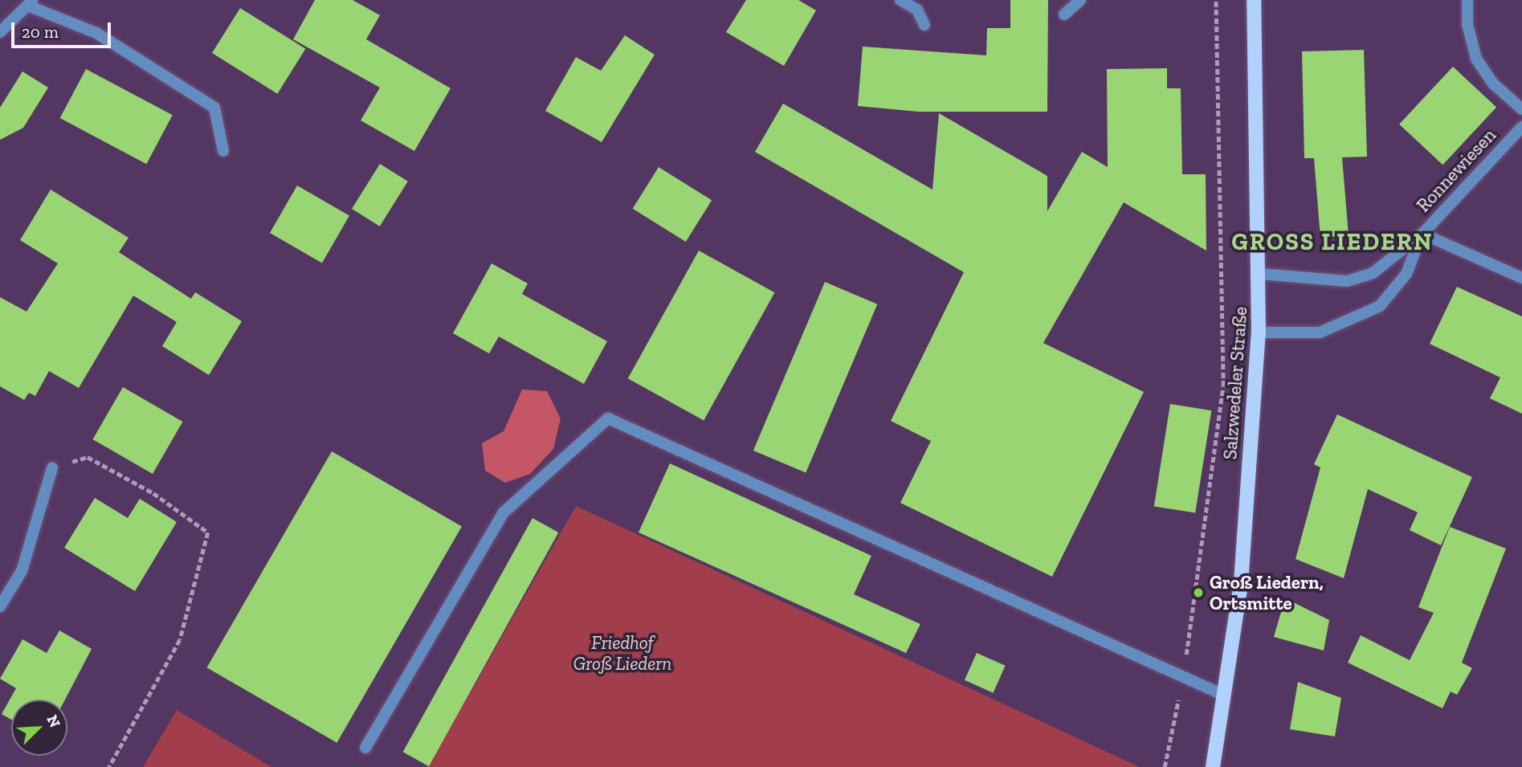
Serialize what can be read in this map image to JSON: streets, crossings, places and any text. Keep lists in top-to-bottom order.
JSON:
{
  "streets": {
    "main road": ["Salzwedeler Straße"],
    "street": ["Ronnewiesen"]
  },
  "crossings": [
    ["Ronnewiesen", "Salzwedeler Straße"]
  ],
  "districts": ["GROSS LIEDERN"],
  "parks": ["Friedhof Groß Liedern"],
  "places": ["Groß Liedern, Ortsmitte"],
  "scale_bar": "20 m",
  "north": "top right"
}
